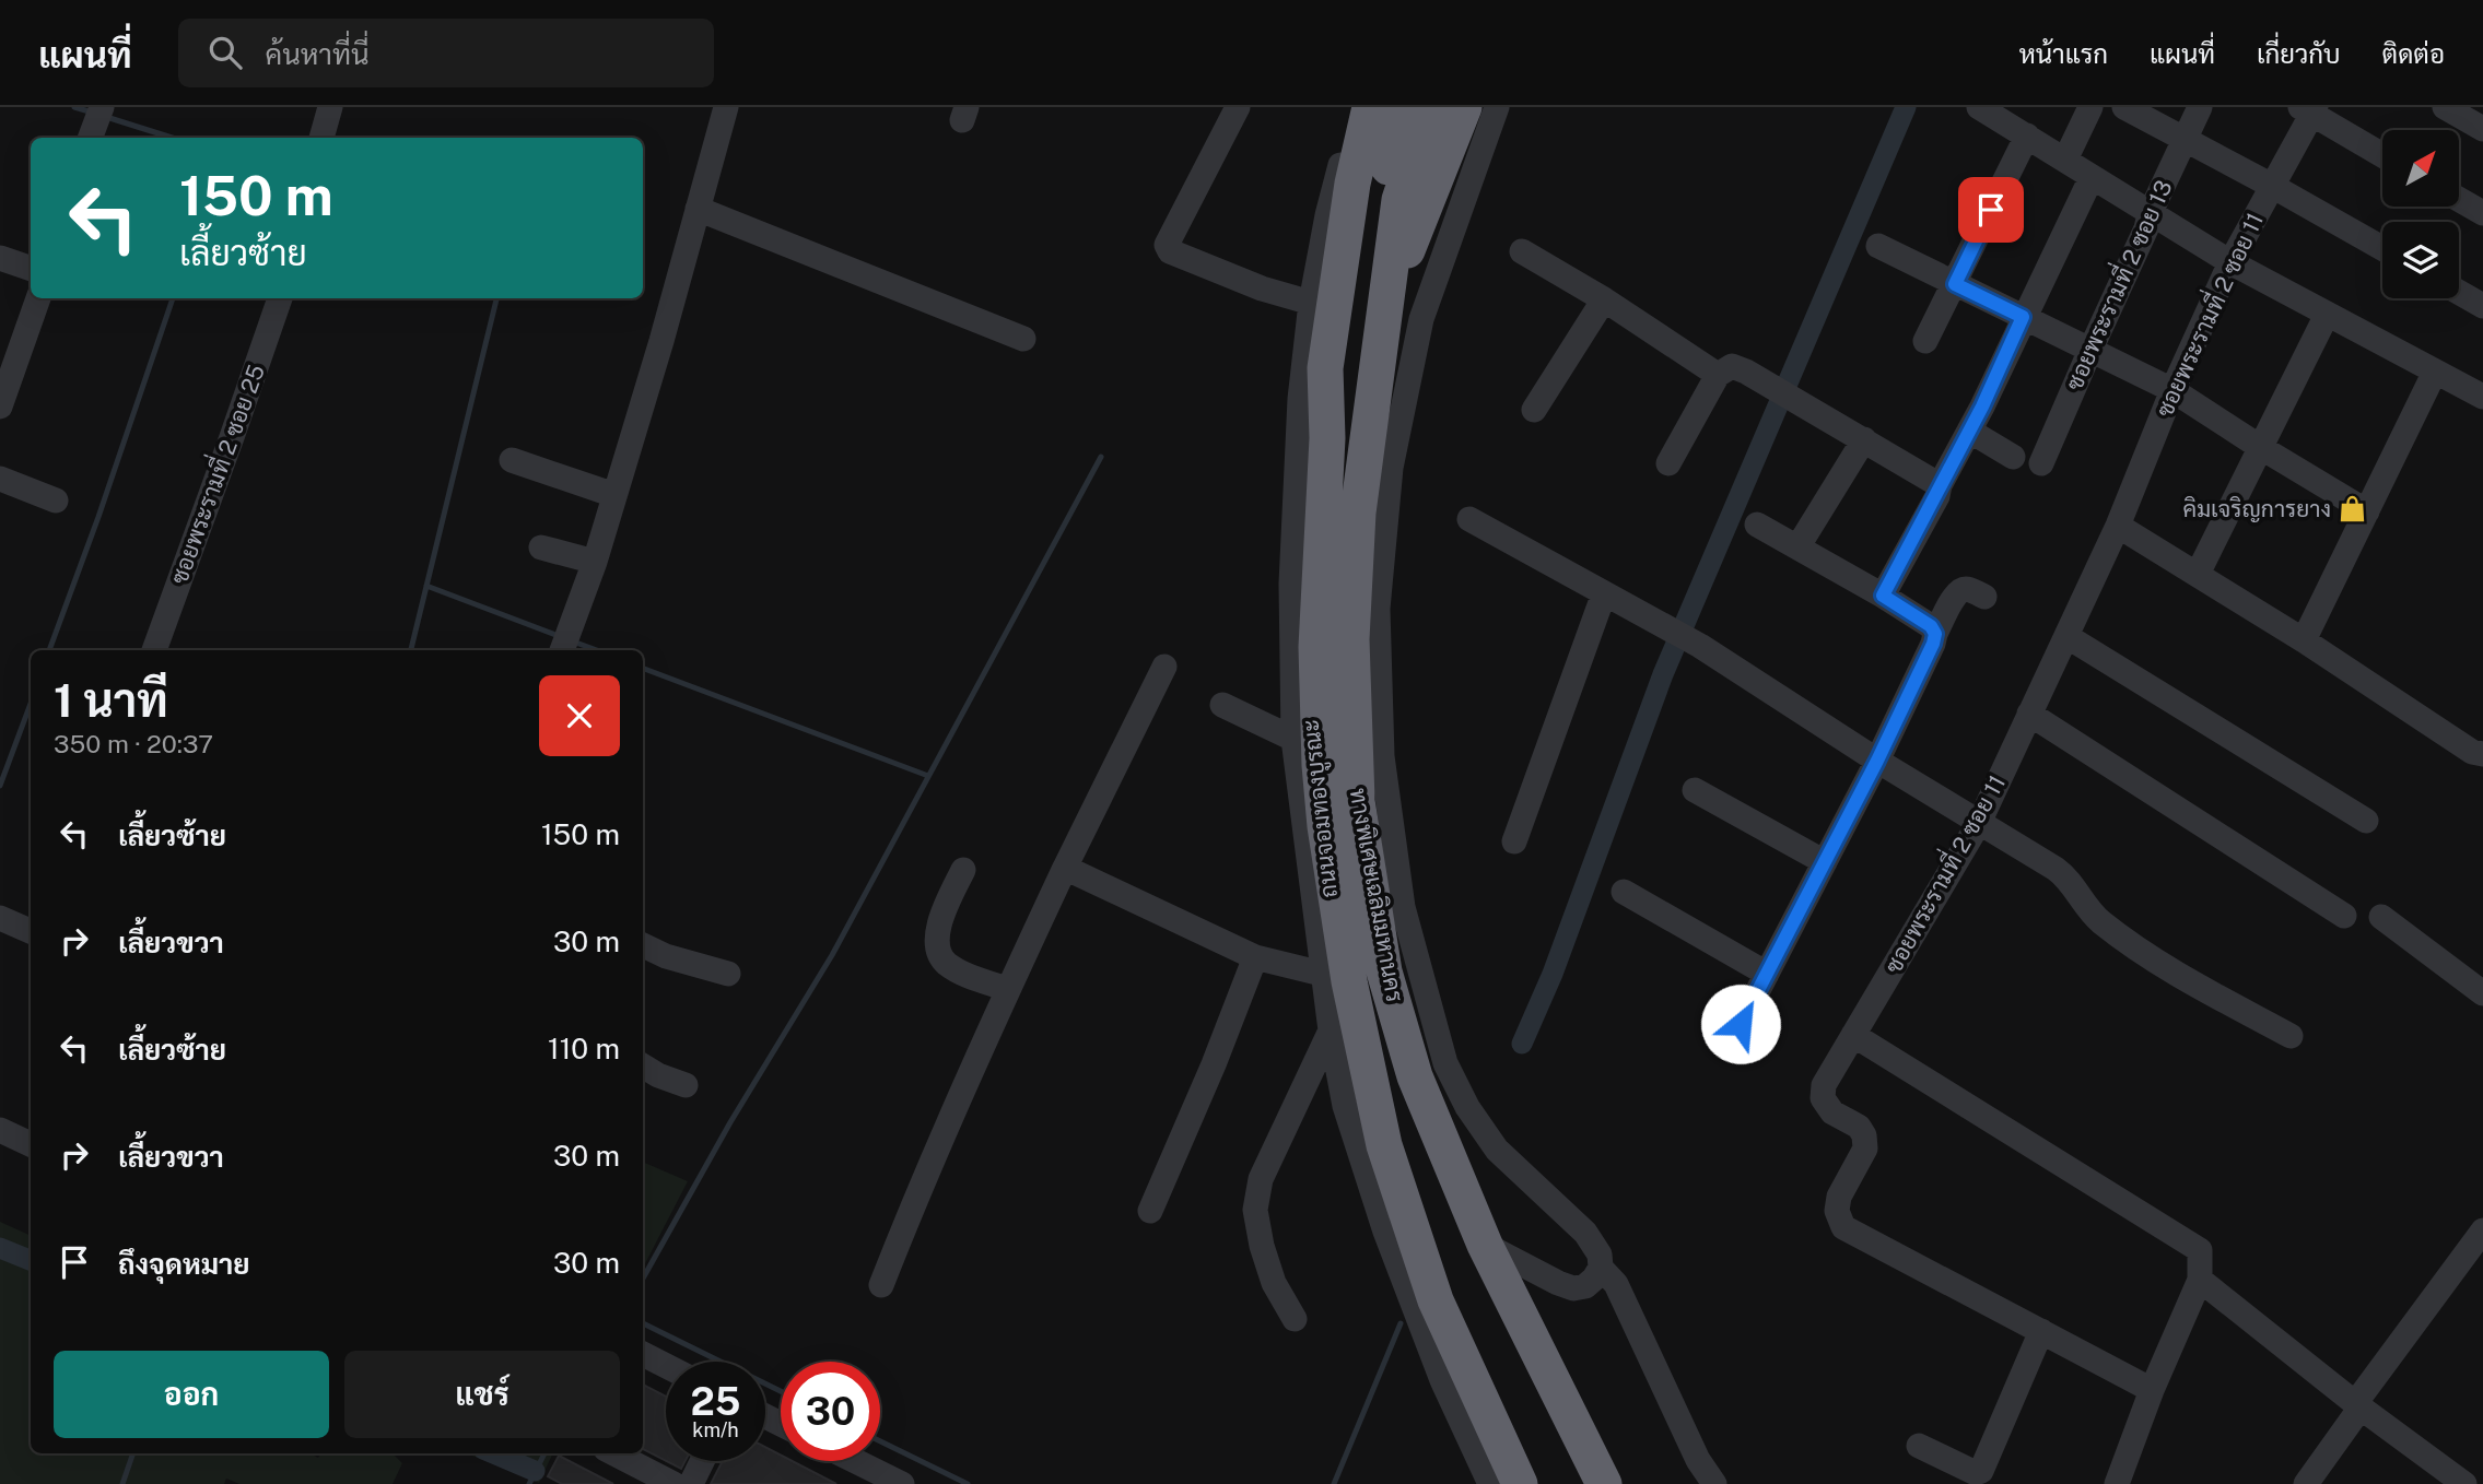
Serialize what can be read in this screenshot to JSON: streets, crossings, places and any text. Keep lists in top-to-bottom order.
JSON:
{
  "streets": {
    "highway": ["ทางพิเศษเฉลิมมหานคร"],
    "street": [
      "ซอยพระรามที่ 2 ซอย 13",
      "ซอยพระรามที่ 2 ซอย 11",
      "ซอยพระรามที่ 2 ซอย 25",
      "ถนนจอมทองบูรณะ"
    ]
  },
  "crossings": [
    ["ถนนจอมทองบูรณะ", "ทางพิเศษเฉลิมมหานคร"]
  ],
  "places": {
    "shop": ["คิมเจริญการยาง"]
  },
  "north": "top right",
  "page": {
    "header": "แผนที่",
    "search": "ค้นหาที่นี่",
    "nav": [
      "หน้าแรก",
      "แผนที่",
      "เกี่ยวกับ",
      "ติดต่อ"
    ],
    "turn": ["150 m", "เลี้ยวซ้าย"],
    "heading": ["1 นาที", "350 m · 20:37"],
    "list": [
      {
        "name": "เลี้ยวซ้าย",
        "value": "150 m"
      },
      {
        "name": "เลี้ยวขวา",
        "value": "30 m"
      },
      {
        "name": "เลี้ยวซ้าย",
        "value": "110 m"
      },
      {
        "name": "เลี้ยวขวา",
        "value": "30 m"
      },
      {
        "name": "ถึงจุดหมาย",
        "value": "30 m"
      }
    ],
    "buttons": ["ออก", "แชร์"],
    "speed": "25 km/h",
    "limit": "30"
  }
}
